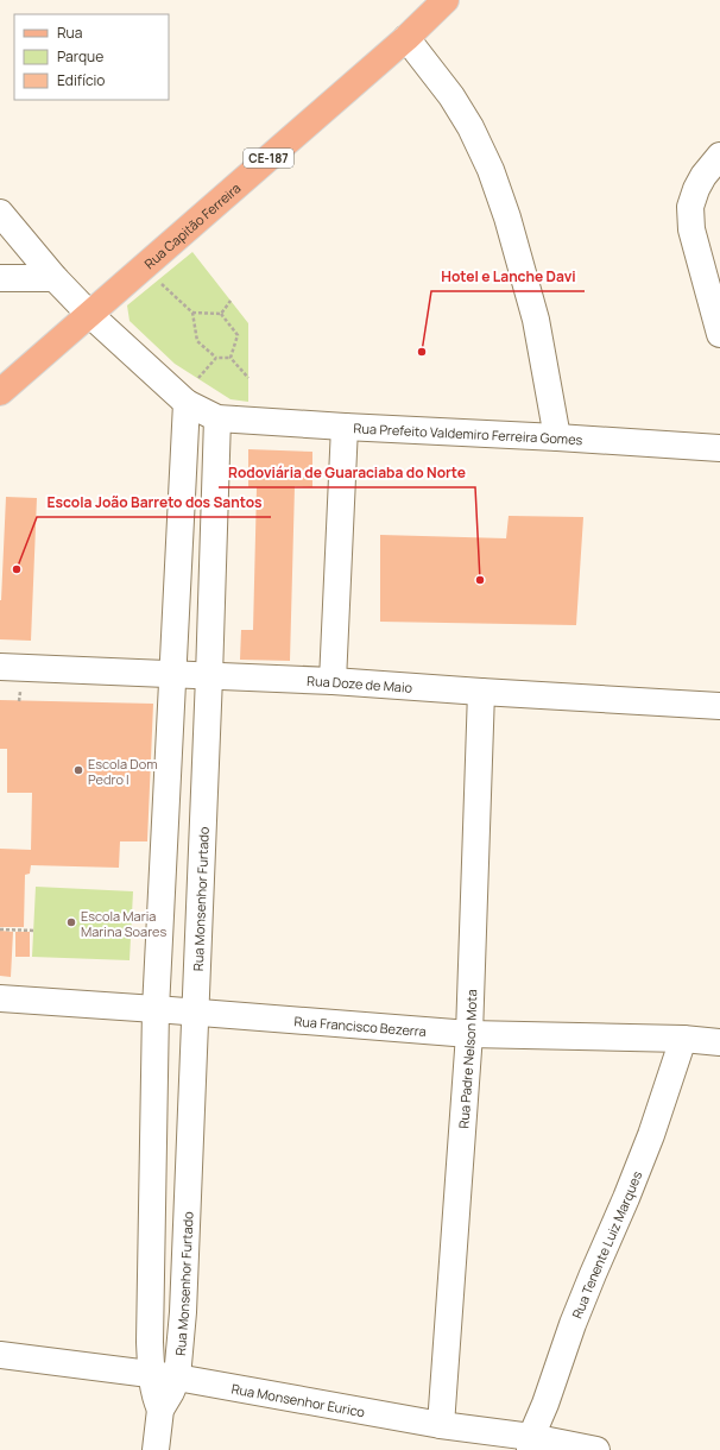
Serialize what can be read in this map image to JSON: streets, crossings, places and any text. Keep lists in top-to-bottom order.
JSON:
{
  "streets": {
    "main road": ["CE-187", "Rua Capitão Ferreira"],
    "street": [
      "Rua Prefeito Valdemiro Ferreira Gomes",
      "Rua Doze de Maio",
      "Rua Monsenhor Furtado",
      "Rua Francisco Bezerra",
      "Rua Padre Nelson Mota",
      "Rua Tenente Luiz Marques",
      "Rua Monsenhor Eurico"
    ]
  },
  "crossings": [
    ["Rua Prefeito Valdemiro Ferreira Gomes", "Rua Monsenhor Furtado"],
    ["Rua Doze de Maio", "Rua Monsenhor Furtado"],
    ["Rua Doze de Maio", "Rua Padre Nelson Mota"],
    ["Rua Monsenhor Furtado", "Rua Francisco Bezerra"],
    ["Rua Monsenhor Furtado", "Rua Monsenhor Eurico"],
    ["Rua Francisco Bezerra", "Rua Padre Nelson Mota"],
    ["Rua Francisco Bezerra", "Rua Tenente Luiz Marques"],
    ["Rua Padre Nelson Mota", "Rua Monsenhor Eurico"],
    ["Rua Tenente Luiz Marques", "Rua Monsenhor Eurico"]
  ],
  "places": [
    "Hotel e Lanche Davi",
    "Escola João Barreto dos Santos",
    "Rodoviária de Guaraciaba do Norte",
    "Escola Dom Pedro I",
    "Escola Maria Marina Soares"
  ],
  "legend": ["Rua", "Parque", "Edifício"]
}
